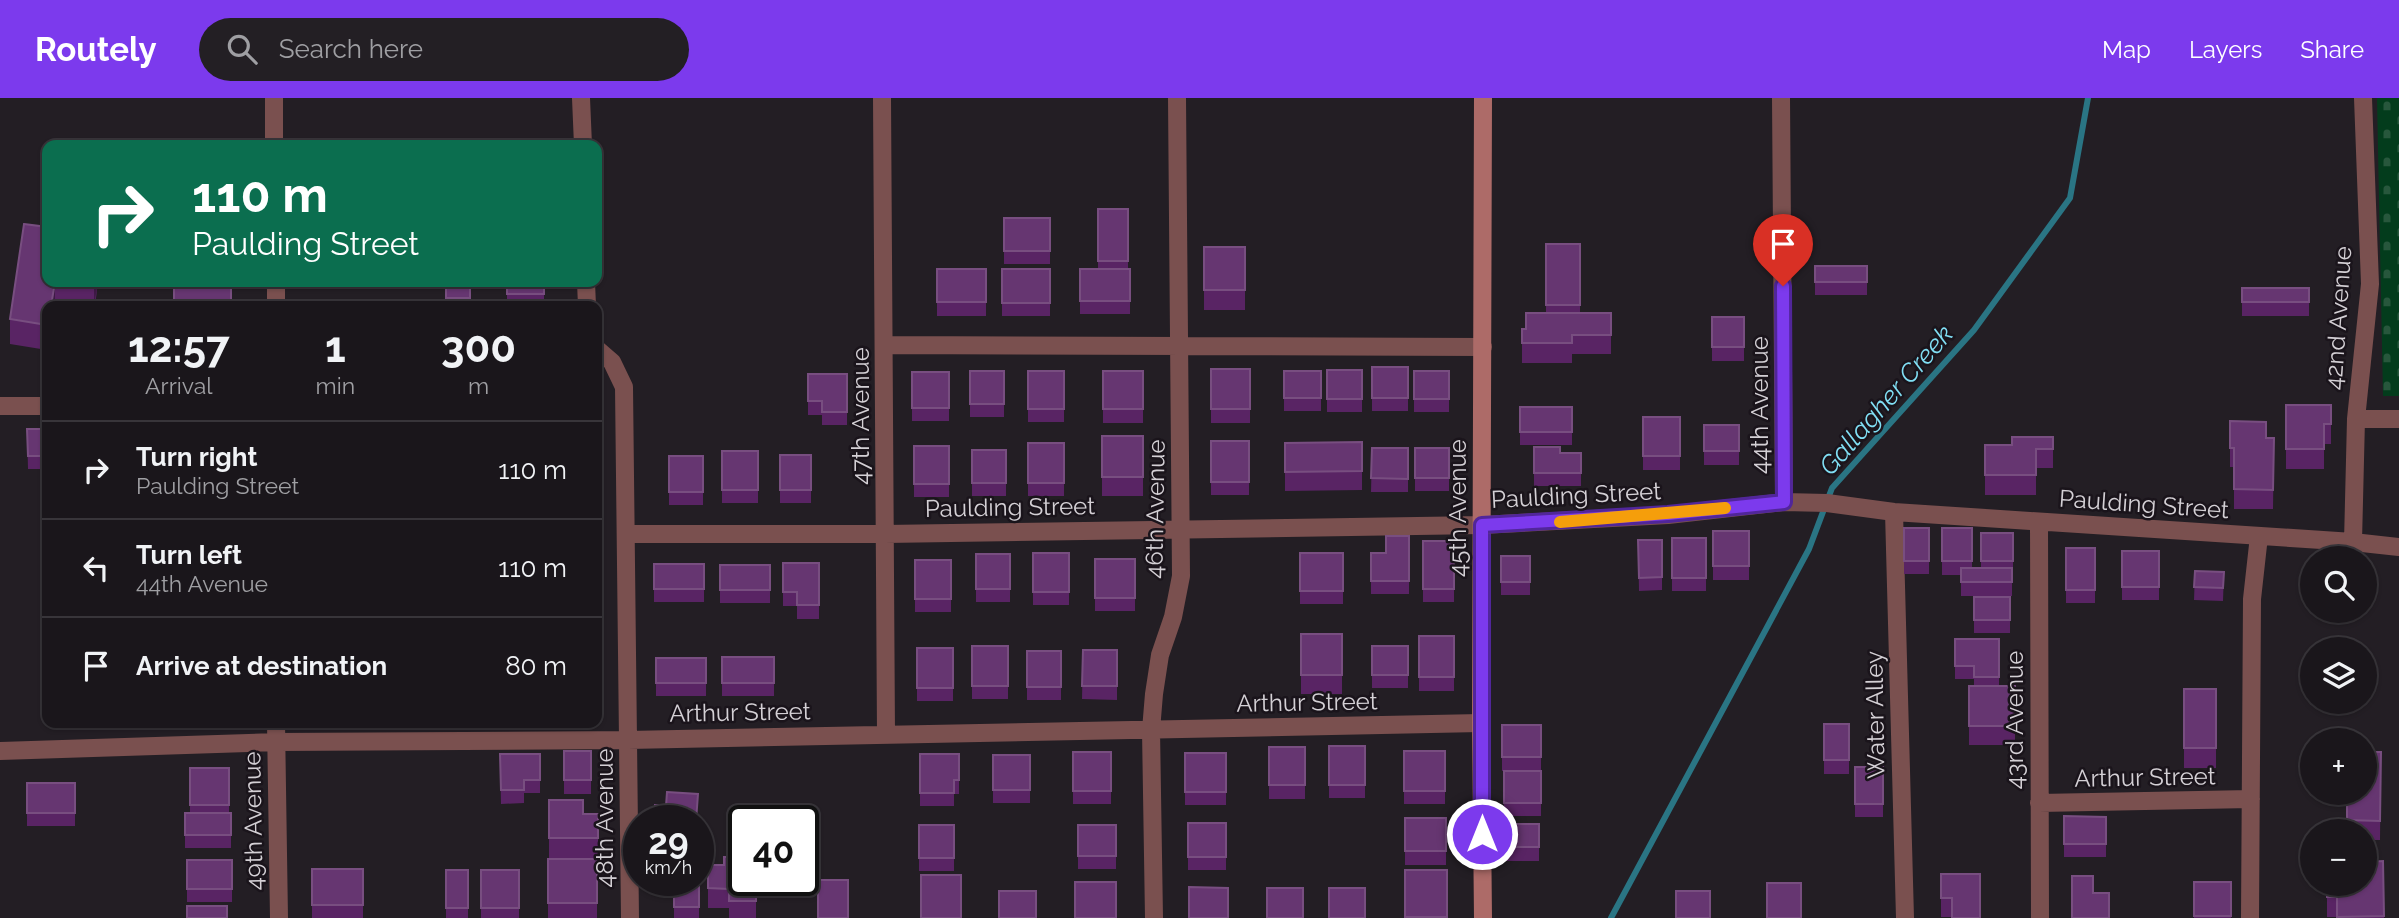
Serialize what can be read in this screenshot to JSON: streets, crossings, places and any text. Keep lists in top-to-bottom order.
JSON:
{
  "streets": {
    "street": [
      "42nd Avenue",
      "44th Avenue",
      "47th Avenue",
      "Paulding Street",
      "45th Avenue",
      "46th Avenue",
      "Arthur Street",
      "Water Alley",
      "43rd Avenue",
      "48th Avenue",
      "49th Avenue"
    ]
  },
  "crossings": [
    ["42nd Avenue", "Paulding Street"],
    ["44th Avenue", "Paulding Street"],
    ["47th Avenue", "Paulding Street"],
    ["47th Avenue", "Arthur Street"],
    ["Paulding Street", "45th Avenue"],
    ["Paulding Street", "46th Avenue"],
    ["Paulding Street", "Water Alley"],
    ["Paulding Street", "43rd Avenue"],
    ["Paulding Street", "48th Avenue"],
    ["45th Avenue", "Arthur Street"],
    ["46th Avenue", "Arthur Street"],
    ["Arthur Street", "43rd Avenue"],
    ["Arthur Street", "48th Avenue"],
    ["Arthur Street", "49th Avenue"]
  ],
  "water": ["Gallagher Creek"],
  "page": {
    "header": "Routely",
    "search": "Search here",
    "nav": ["Map", "Layers", "Share"],
    "turn": ["110 m", "Paulding Street"],
    "eta": [
      "12:57",
      "Arrival",
      "1",
      "min",
      "300",
      "m"
    ],
    "list": [
      {
        "name": "Turn right",
        "note": "Paulding Street",
        "value": "110 m"
      },
      {
        "name": "Turn left",
        "note": "44th Avenue",
        "value": "110 m"
      },
      {
        "name": "Arrive at destination",
        "value": "80 m"
      }
    ],
    "map_buttons": ["+", "−"],
    "speed": "29 km/h",
    "limit": "40"
  }
}
